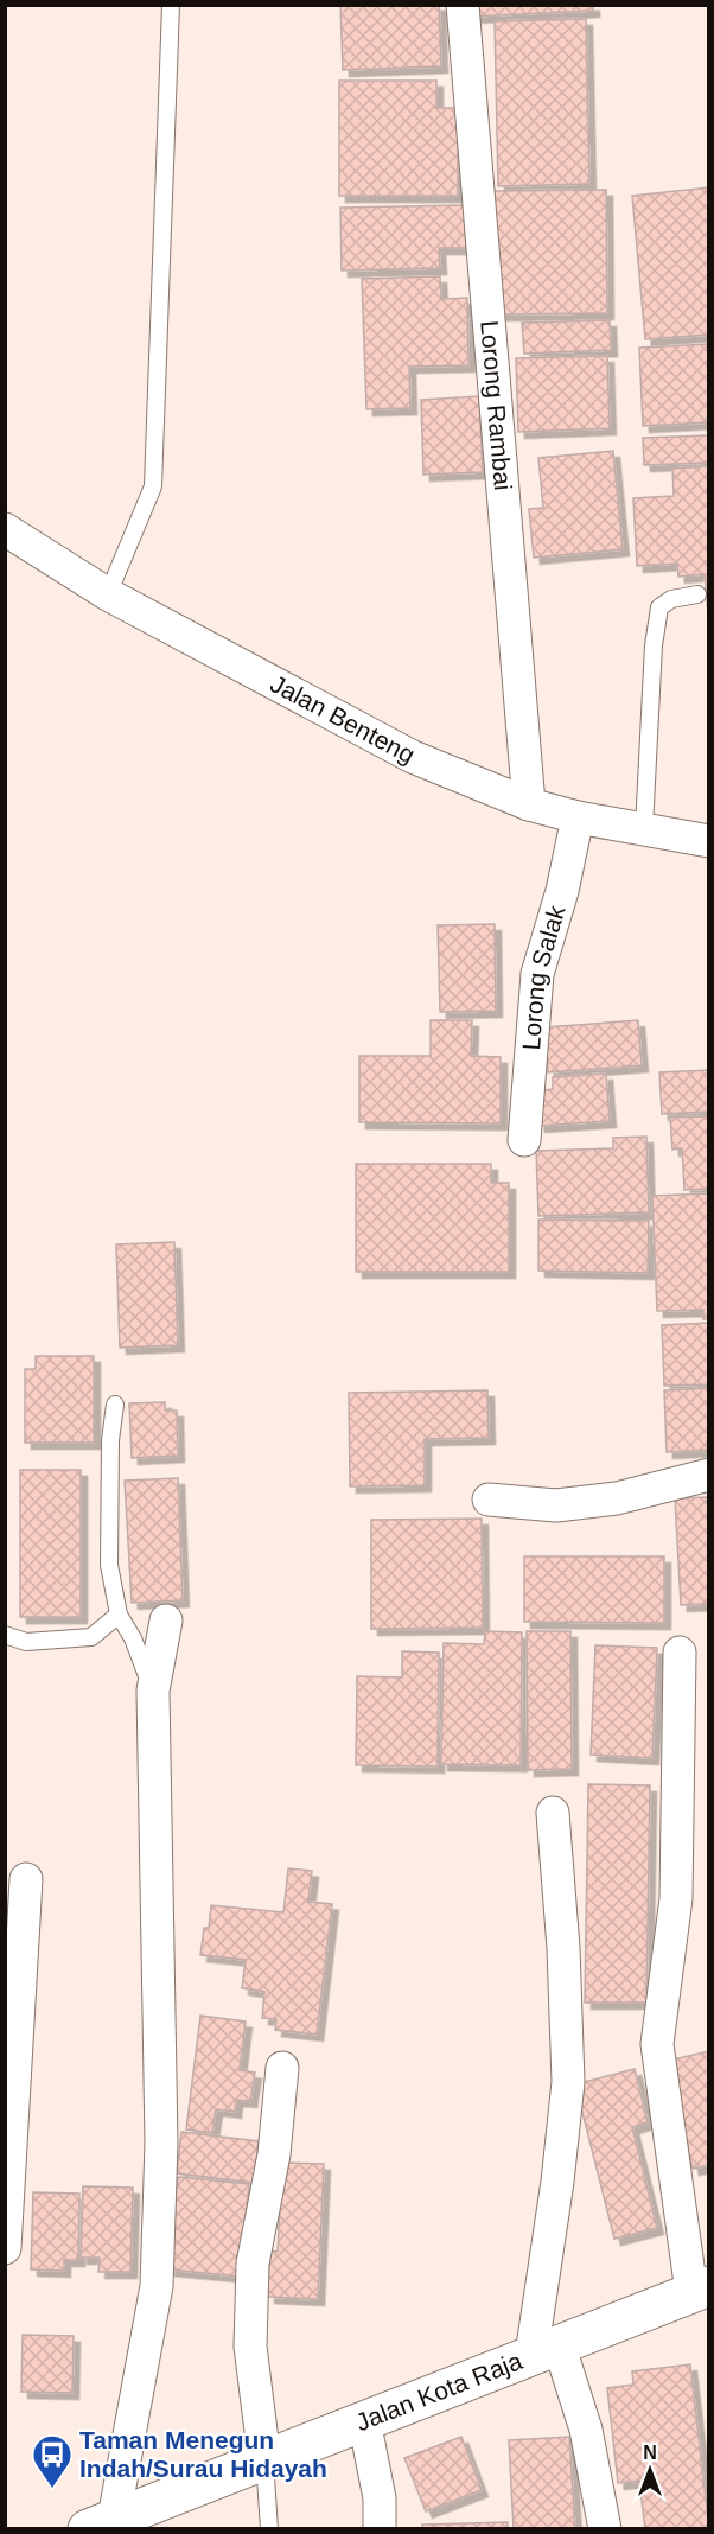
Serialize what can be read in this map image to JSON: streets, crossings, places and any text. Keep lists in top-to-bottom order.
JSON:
{
  "streets": {
    "main road": ["Jalan Kota Raja"],
    "street": ["Lorong Rambai", "Jalan Benteng", "Lorong Salak"]
  },
  "crossings": [
    ["Lorong Rambai", "Jalan Benteng"],
    ["Jalan Benteng", "Lorong Salak"]
  ],
  "places": {
    "bus stop": ["Taman Menegun Indah/Surau Hidayah"]
  },
  "north": "top"
}
